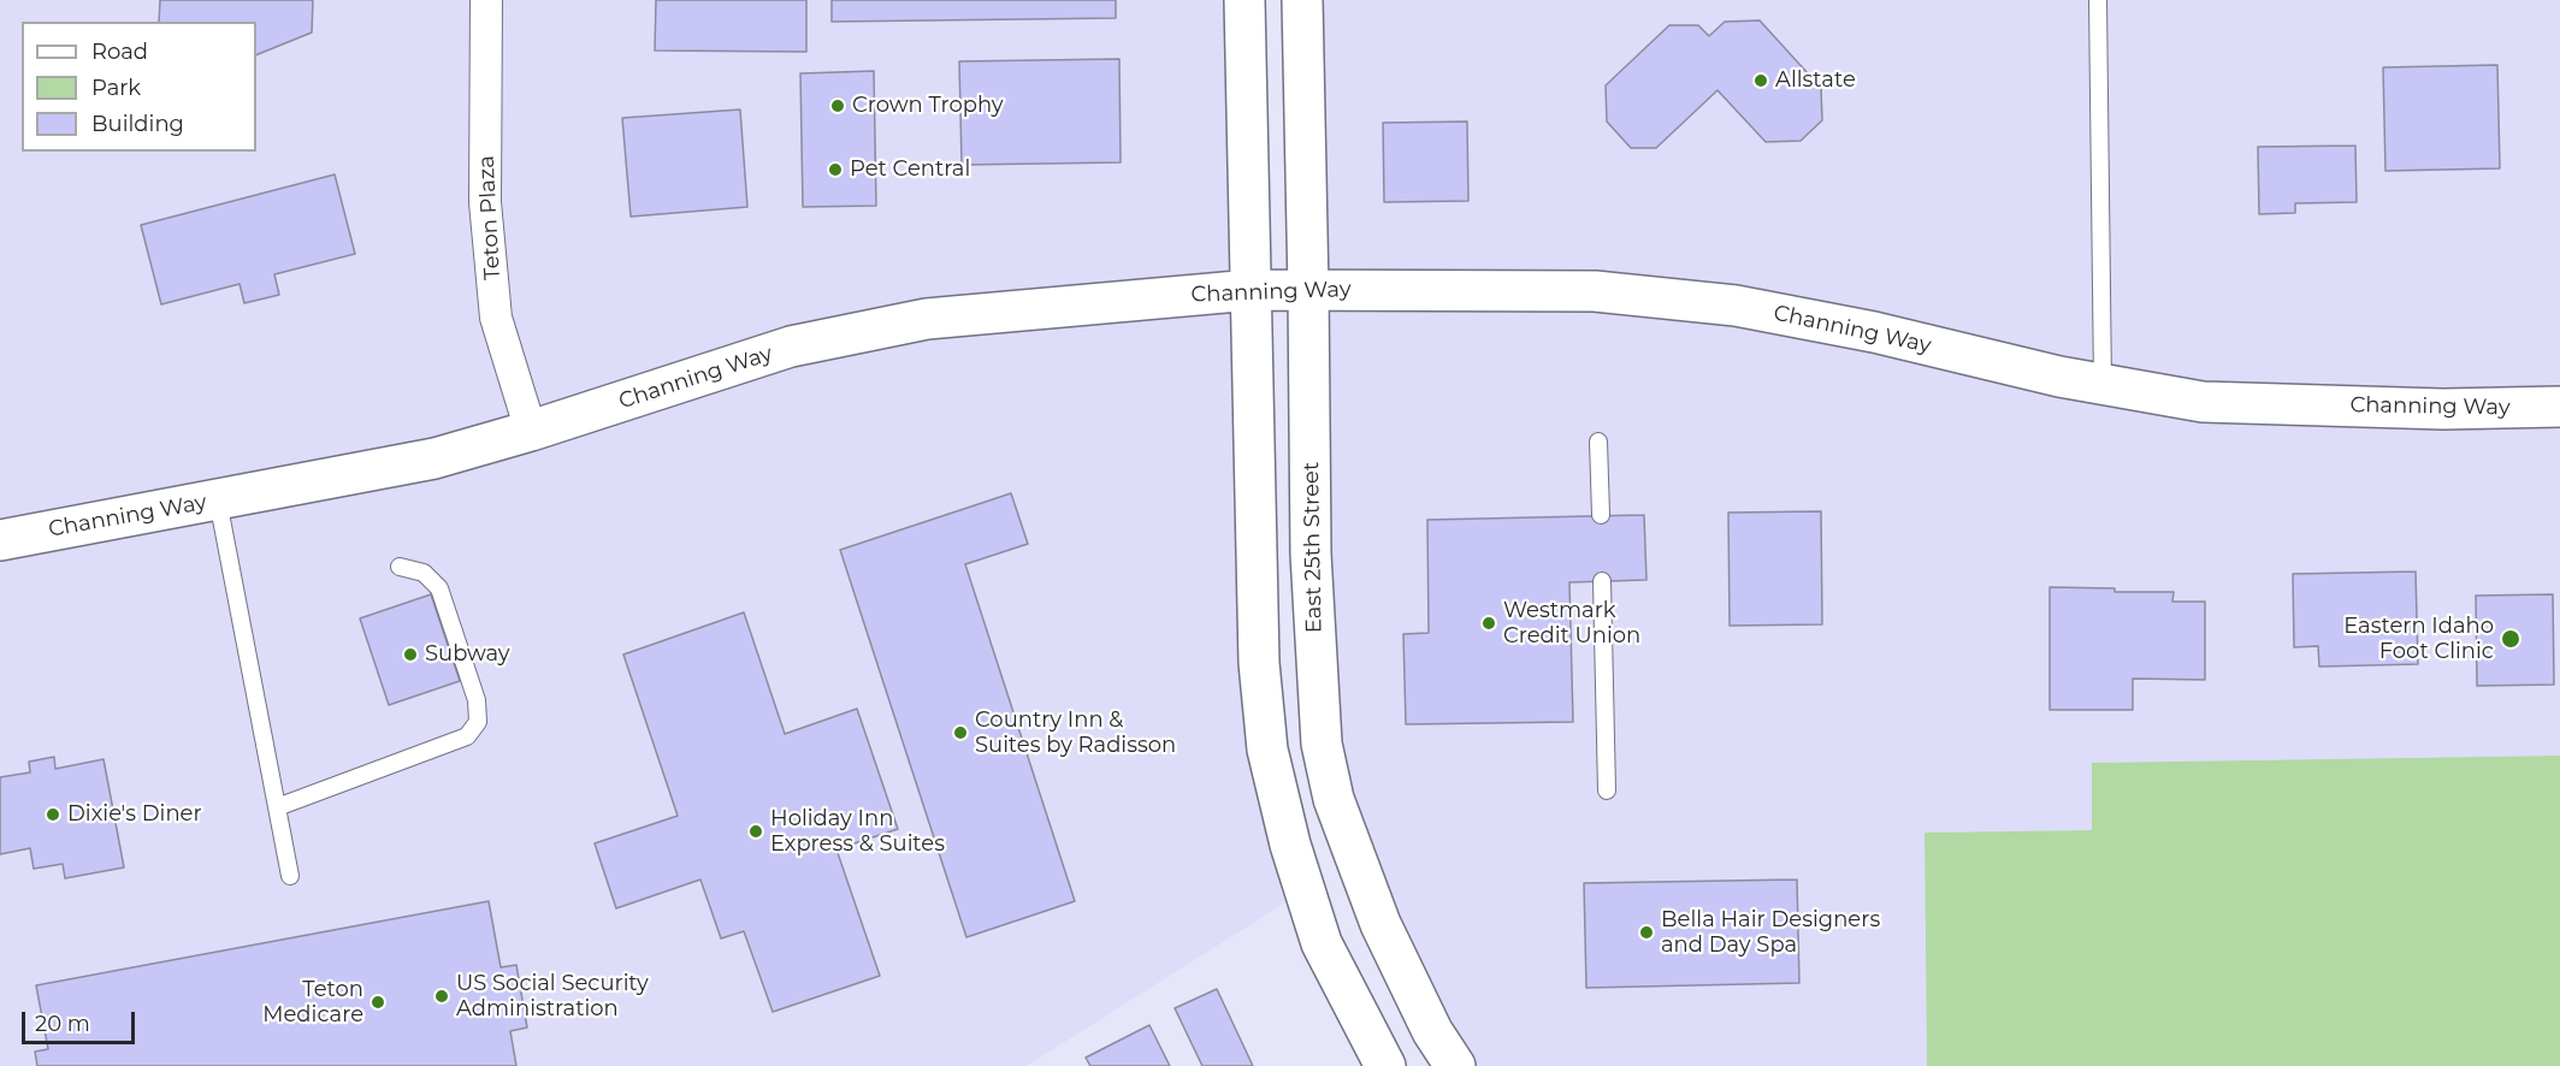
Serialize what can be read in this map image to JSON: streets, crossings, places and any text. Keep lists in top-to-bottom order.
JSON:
{
  "streets": {
    "main road": ["Channing Way", "East 25th Street"],
    "street": ["Teton Plaza"]
  },
  "crossings": [
    ["Teton Plaza", "Channing Way"],
    ["Channing Way", "East 25th Street"]
  ],
  "places": [
    "Allstate",
    "Crown Trophy",
    "Pet Central",
    "Westmark Credit Union",
    "Eastern Idaho Foot Clinic",
    "Subway",
    "Country Inn & Suites by Radisson",
    "Dixie's Diner",
    "Holiday Inn Express & Suites",
    "Bella Hair Designers and Day Spa",
    "US Social Security Administration",
    "Teton Medicare"
  ],
  "legend": ["Road", "Park", "Building"],
  "scale_bar": "20 m"
}
